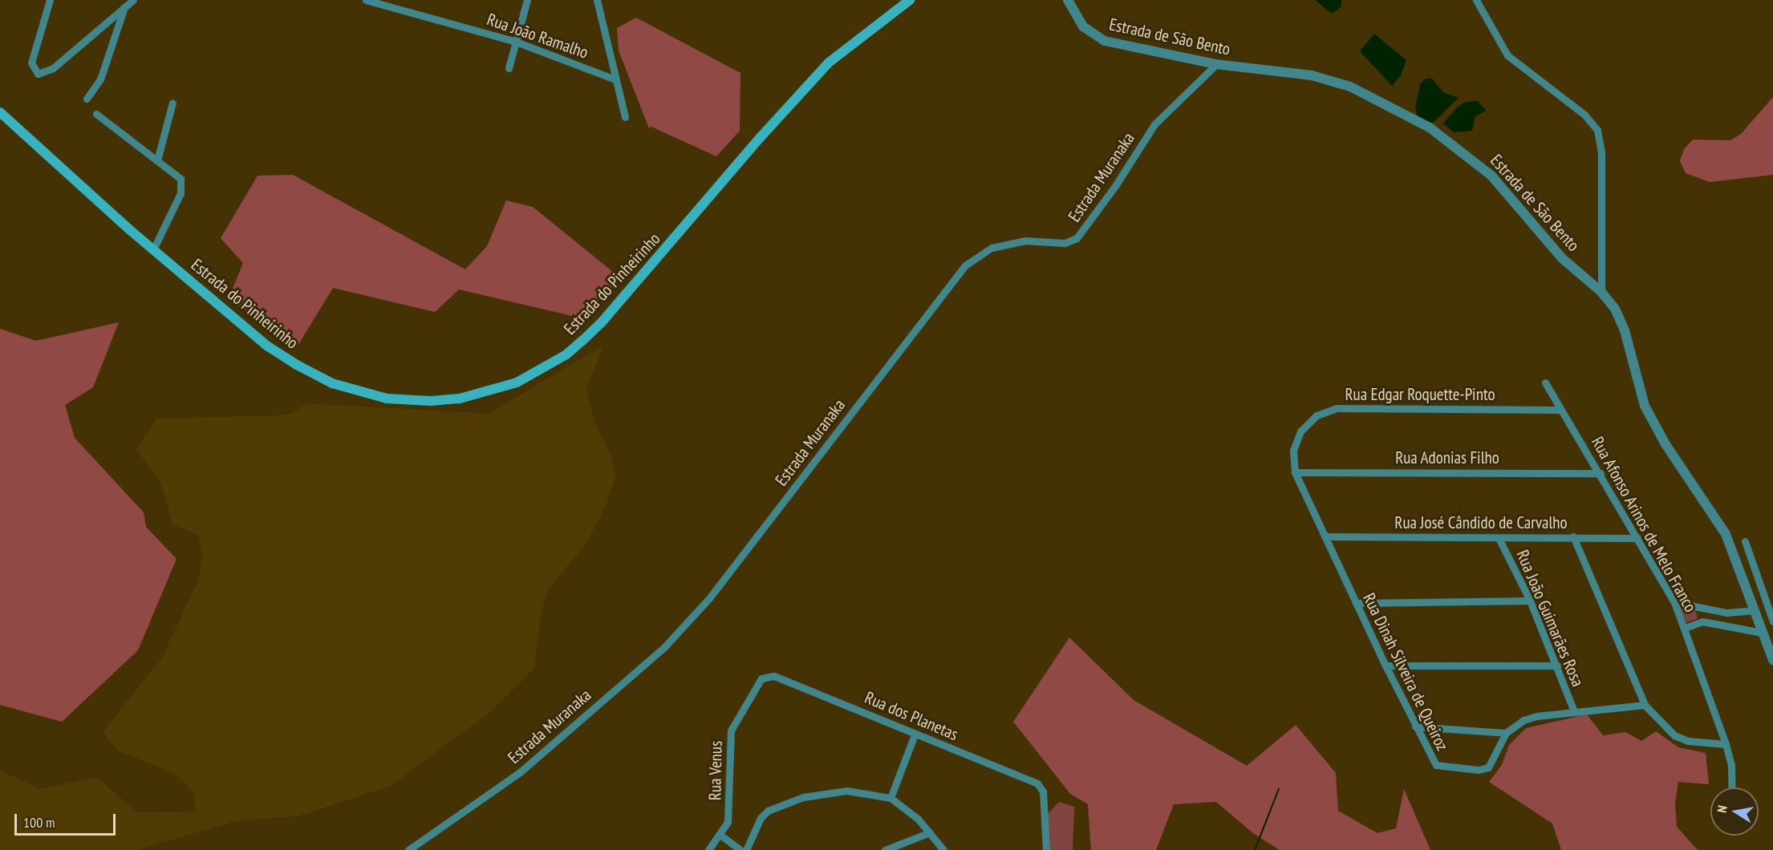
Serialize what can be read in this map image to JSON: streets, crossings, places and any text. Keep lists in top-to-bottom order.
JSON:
{
  "streets": {
    "main road": ["Estrada do Pinheirinho"],
    "street": [
      "Rua João Ramalho",
      "Estrada de São Bento",
      "Estrada Muranaka",
      "Rua Edgar Roquette-Pinto",
      "Rua Adonias Filho",
      "Rua José Cândido de Carvalho",
      "Rua Afonso Arinos de Melo Franco",
      "Rua João Guimarães Rosa",
      "Rua Dinah Silveira de Queiroz",
      "Rua dos Planetas",
      "Rua Venus"
    ]
  },
  "crossings": [
    ["Estrada de São Bento", "Estrada Muranaka"],
    ["Rua Edgar Roquette-Pinto", "Rua Adonias Filho"],
    ["Rua Edgar Roquette-Pinto", "Rua Afonso Arinos de Melo Franco"],
    ["Rua Edgar Roquette-Pinto", "Rua Dinah Silveira de Queiroz"],
    ["Rua Adonias Filho", "Rua Afonso Arinos de Melo Franco"],
    ["Rua Adonias Filho", "Rua Dinah Silveira de Queiroz"],
    ["Rua José Cândido de Carvalho", "Rua Afonso Arinos de Melo Franco"],
    ["Rua José Cândido de Carvalho", "Rua João Guimarães Rosa"],
    ["Rua José Cândido de Carvalho", "Rua Dinah Silveira de Queiroz"],
    ["Rua João Guimarães Rosa", "Rua Dinah Silveira de Queiroz"],
    ["Rua dos Planetas", "Rua Venus"]
  ],
  "scale_bar": "100 m",
  "north": "left"
}
